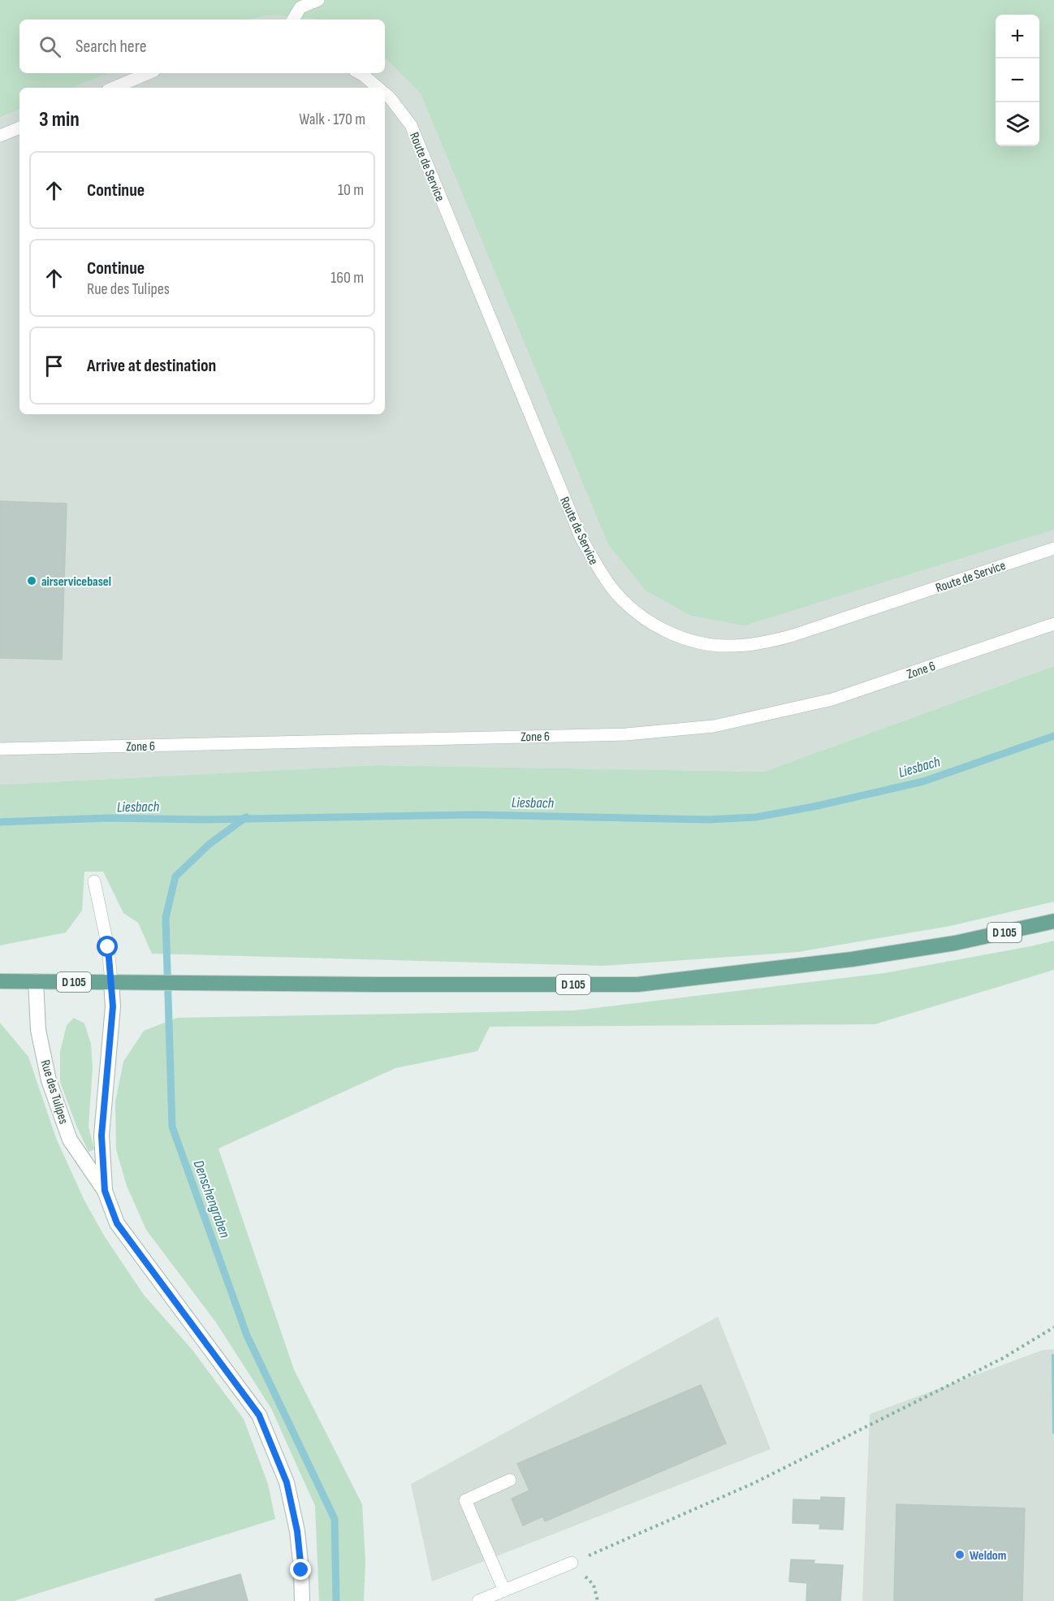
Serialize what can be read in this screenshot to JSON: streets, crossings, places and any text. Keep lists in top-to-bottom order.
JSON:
{
  "streets": {
    "main road": ["D 105"],
    "street": ["Rue des Tulipes"],
    "lane": ["Route de Service", "Zone 6"]
  },
  "crossings": [
    ["D 105", "Rue des Tulipes"]
  ],
  "water": ["Liesbach", "Denschengraben"],
  "places": ["airservicebasel", "Weldom"],
  "page": {
    "map_buttons": ["+", "−"],
    "search": "Search here",
    "heading": ["3 min", "Walk · 170 m"],
    "list": [
      ["Continue", "10 m"],
      ["Continue", "Rue des Tulipes", "160 m"],
      "Arrive at destination"
    ]
  }
}
